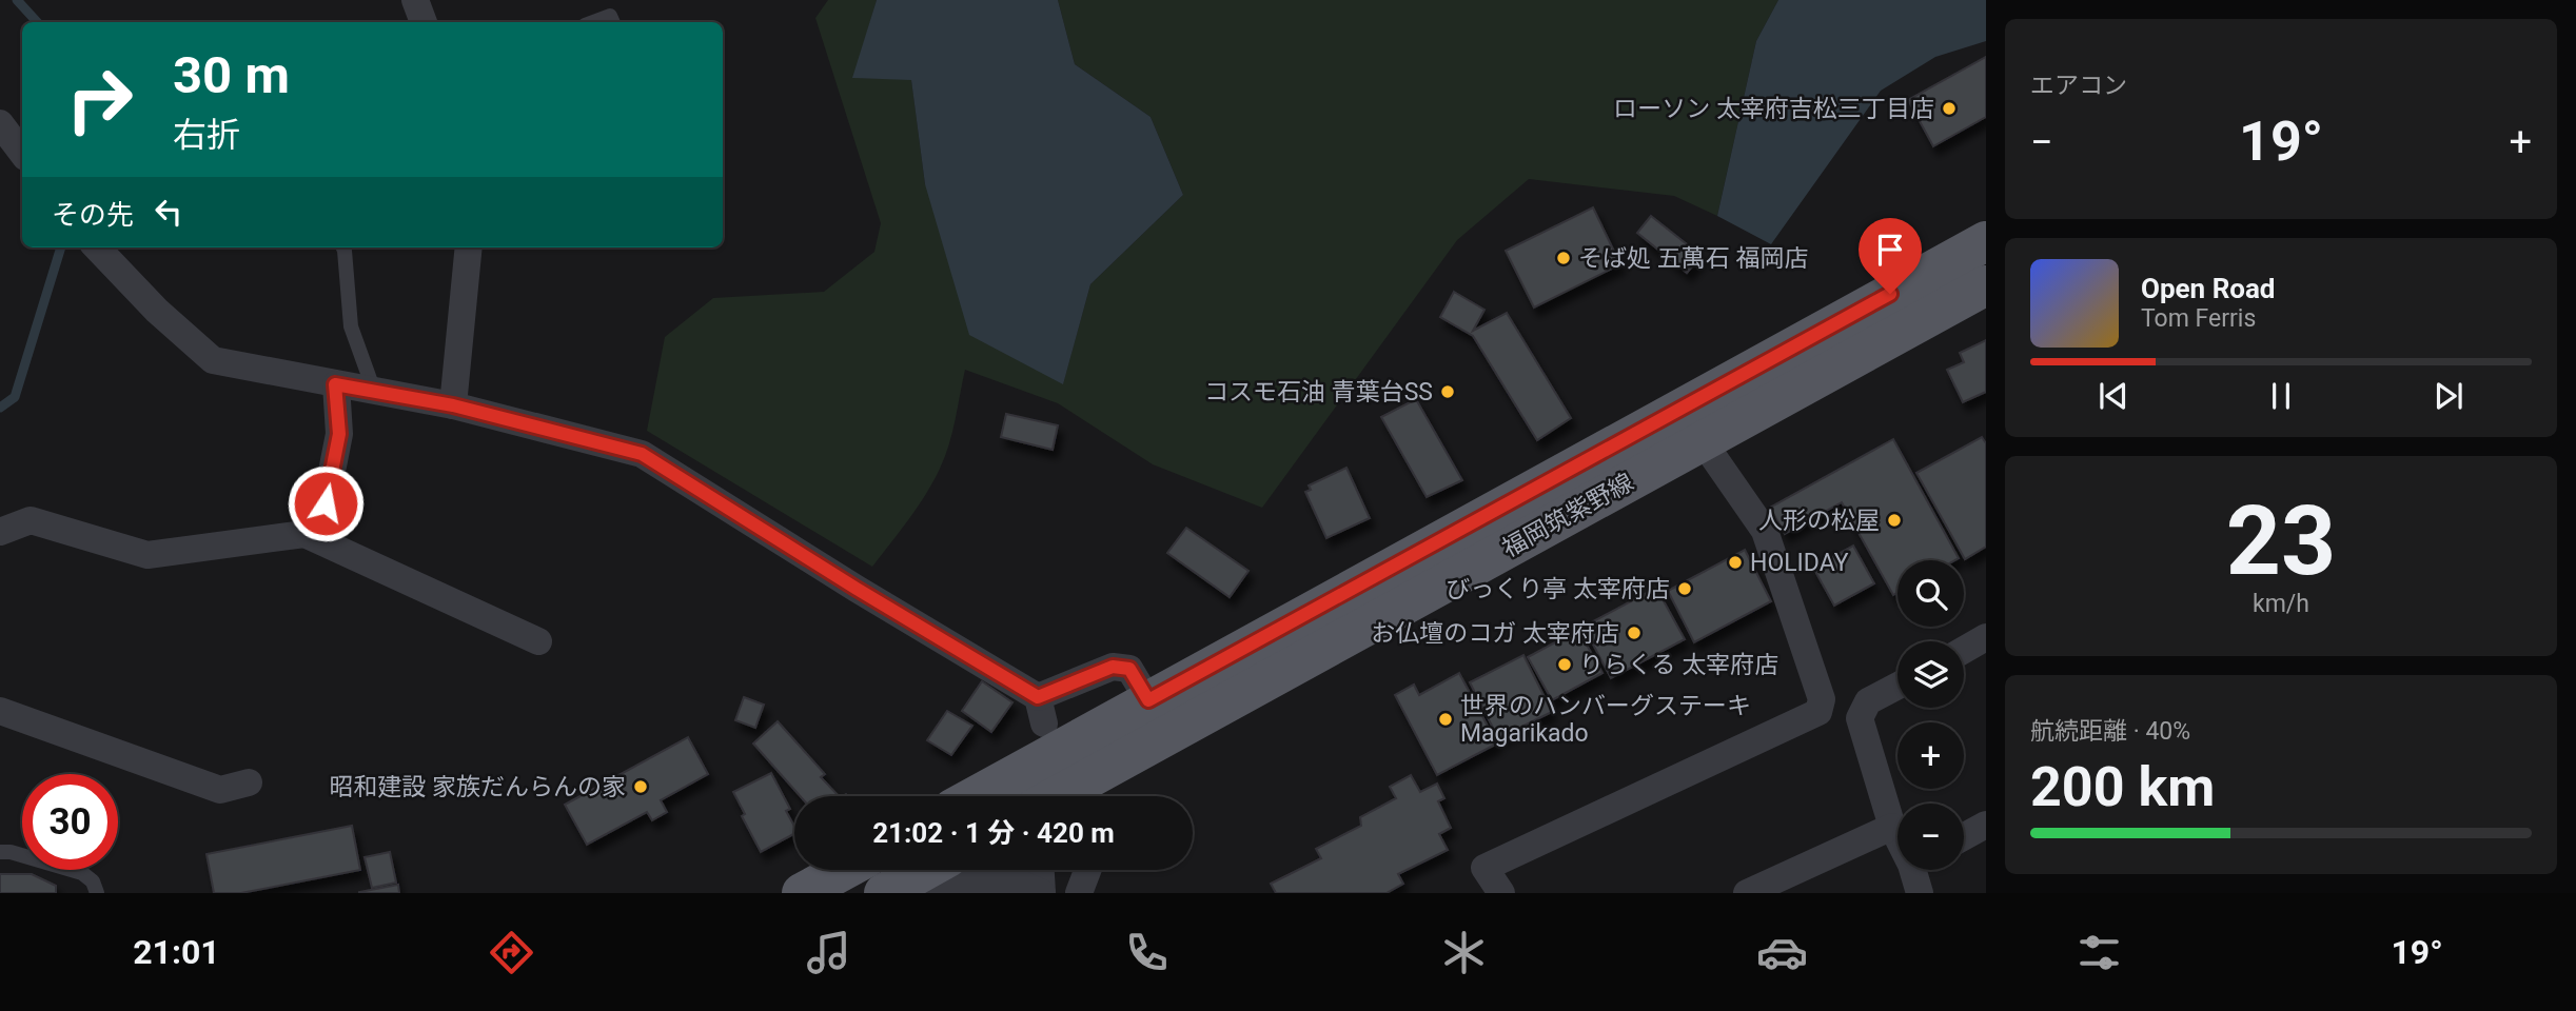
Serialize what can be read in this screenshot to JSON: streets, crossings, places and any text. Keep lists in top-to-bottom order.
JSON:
{
  "streets": {
    "main road": ["福岡筑紫野線"]
  },
  "places": [
    "ローソン 太宰府吉松三丁目店",
    "そば処 五萬石 福岡店",
    "コスモ石油 青葉台SS",
    "人形の松屋",
    "HOLIDAY",
    "びっくり亭 太宰府店",
    "お仏壇のコガ 太宰府店",
    "りらくる 太宰府店",
    "世界のハンバーグステーキ Magarikado",
    "昭和建設 家族だんらんの家"
  ],
  "page": {
    "tile": [
      "エアコン",
      ["23", "km/h"],
      ["航続距離 · 40%", "200 km"]
    ],
    "turn": ["30 m", "右折"],
    "heat": ["−", "19°", "+"],
    "then": "その先",
    "song": ["Open Road", "Tom Ferris"],
    "map_buttons": ["+", "−"],
    "limit": "30",
    "trip": "21:02 · 1 分 · 420 m",
    "tabs": ["21:01", "19°"]
  }
}
